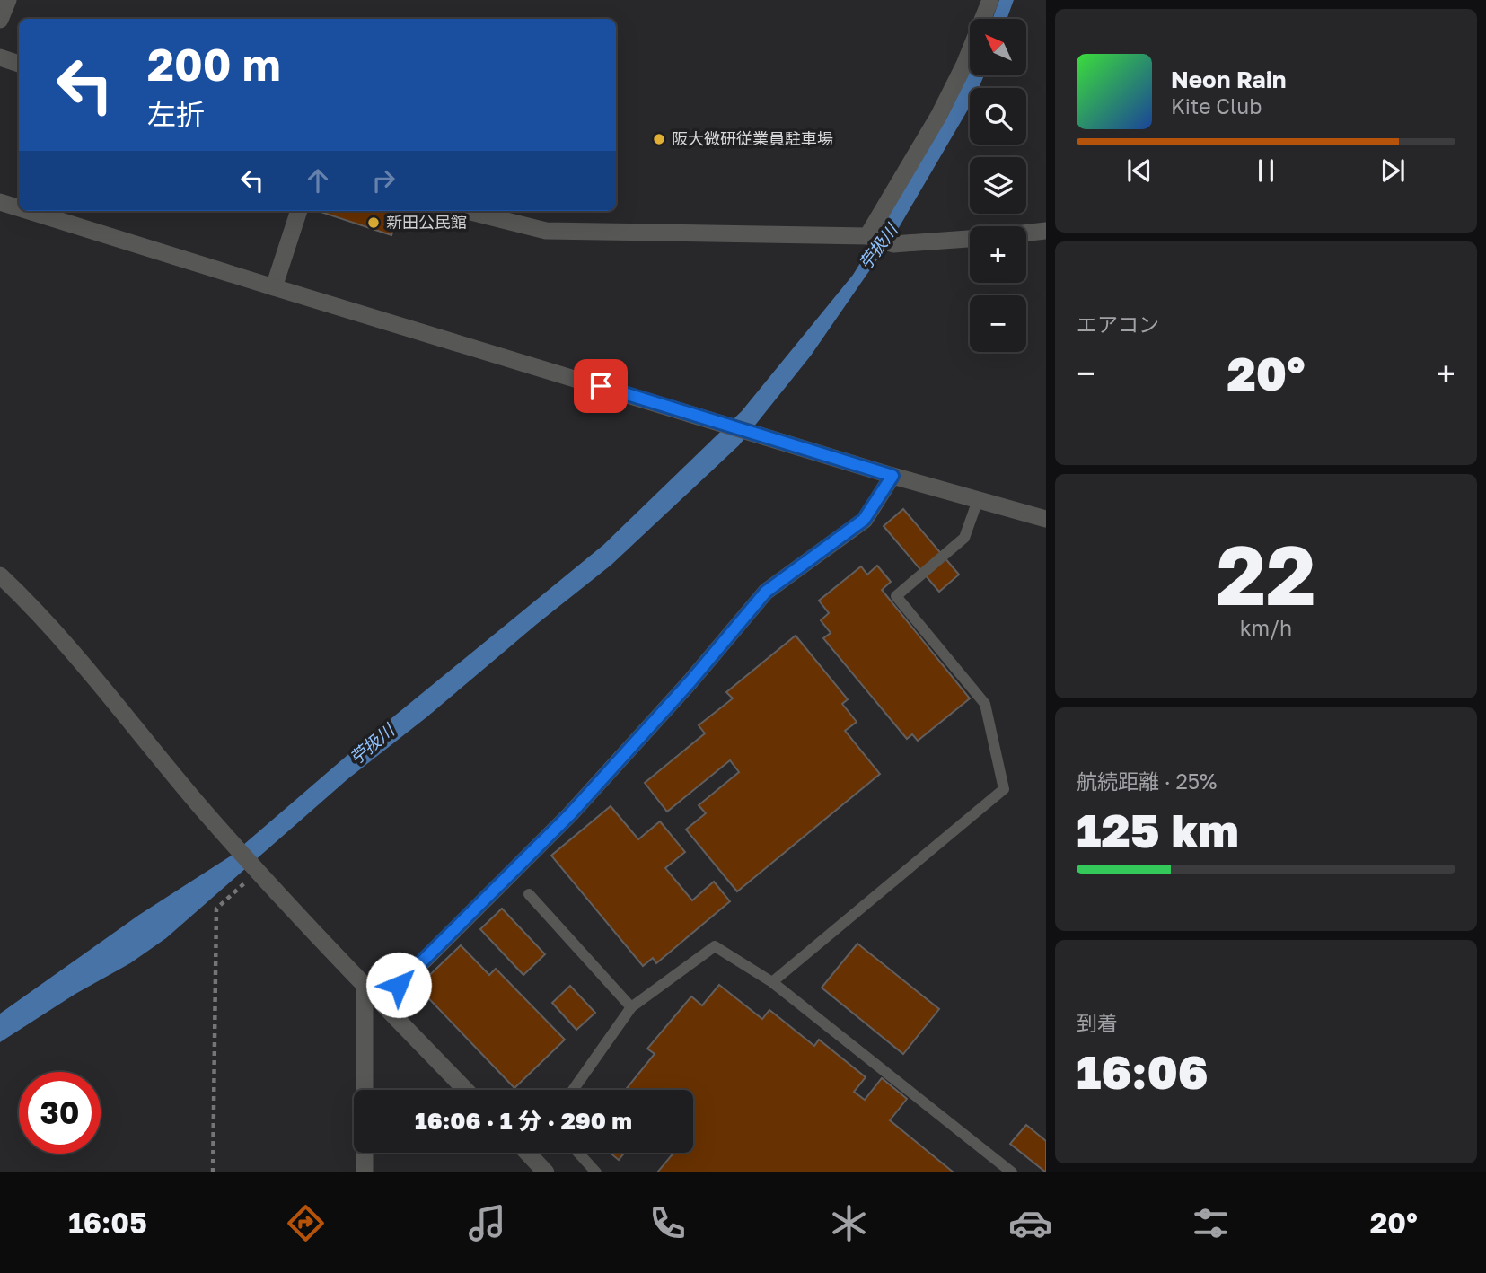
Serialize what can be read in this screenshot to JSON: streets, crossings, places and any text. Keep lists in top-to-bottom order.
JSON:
{
  "water": ["苧扱川"],
  "places": ["阪大微研従業員駐車場", "新田公民館"],
  "north": "top left",
  "page": {
    "map_buttons": ["+", "−"],
    "turn": ["200 m", "左折"],
    "song": ["Neon Rain", "Kite Club"],
    "tile": [
      "エアコン",
      ["22", "km/h"],
      ["航続距離 · 25%", "125 km"],
      ["到着", "16:06"]
    ],
    "heat": ["−", "20°", "+"],
    "limit": "30",
    "trip": "16:06 · 1 分 · 290 m",
    "tabs": ["16:05", "20°"]
  }
}
